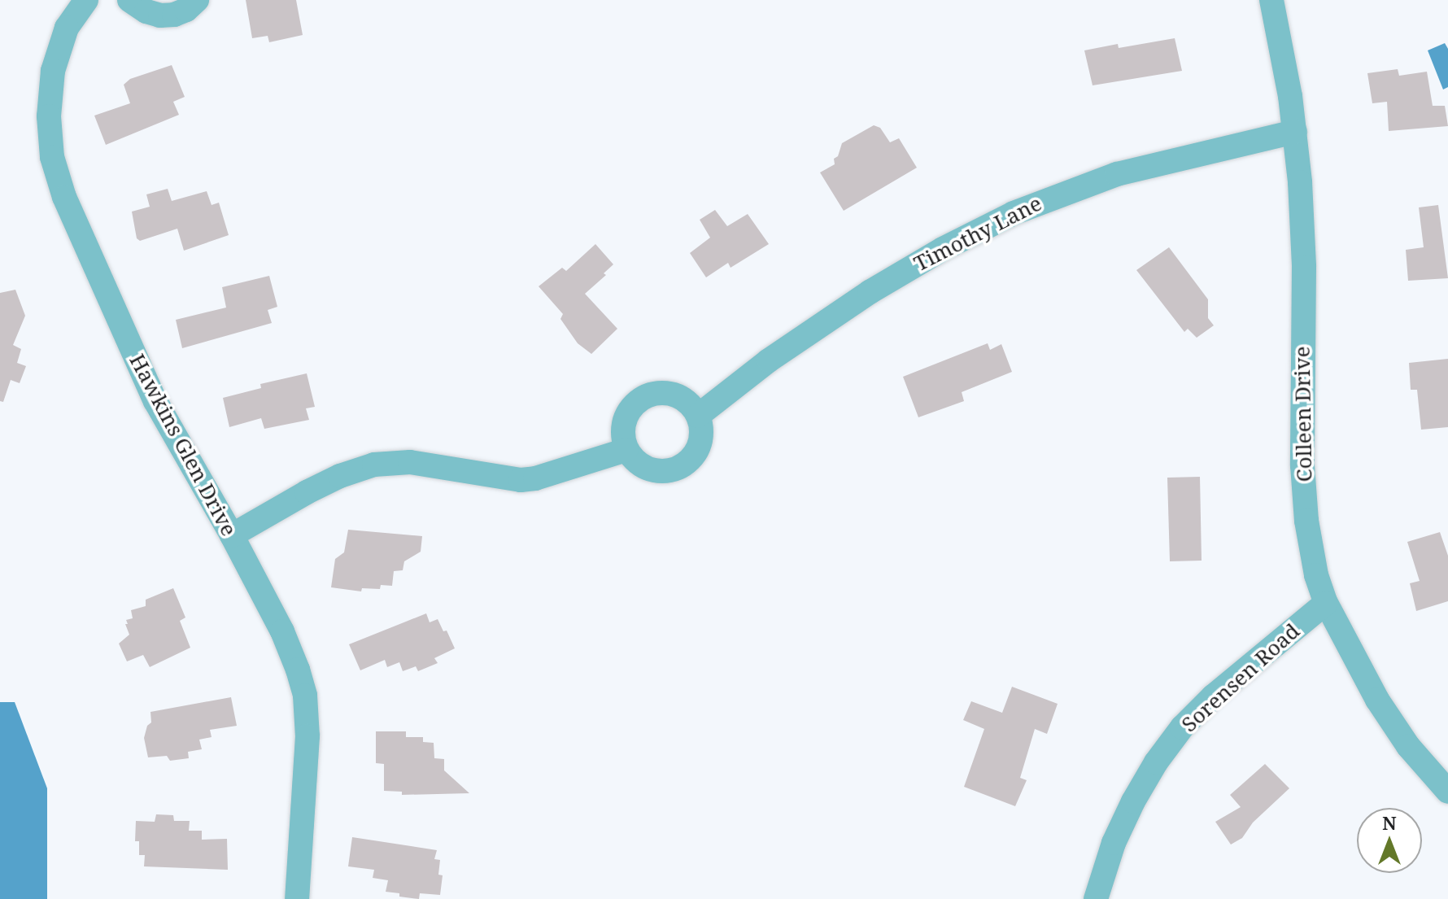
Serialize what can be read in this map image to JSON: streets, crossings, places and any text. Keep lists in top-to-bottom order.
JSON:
{
  "streets": {
    "street": [
      "Timothy Lane",
      "Colleen Drive",
      "Hawkins Glen Drive",
      "Sorensen Road"
    ]
  },
  "crossings": [
    ["Timothy Lane", "Colleen Drive"],
    ["Colleen Drive", "Sorensen Road"]
  ],
  "north": "top"
}
